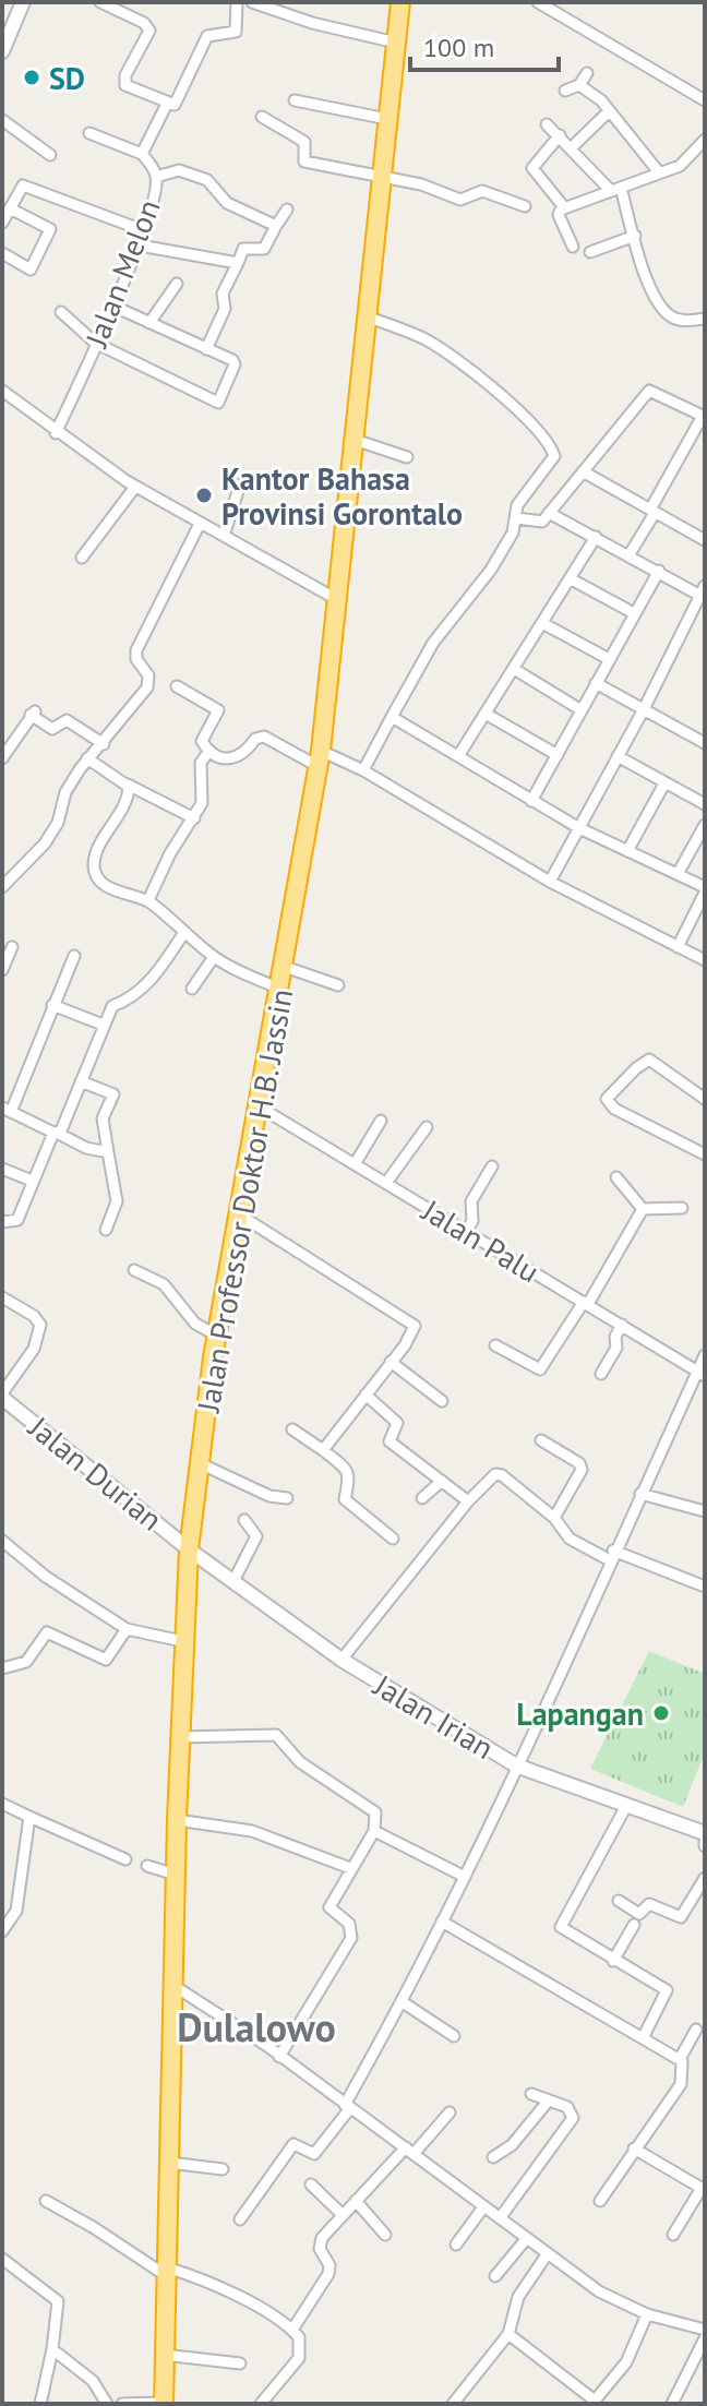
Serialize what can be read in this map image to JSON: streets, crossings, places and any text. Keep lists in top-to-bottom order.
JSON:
{
  "streets": {
    "highway": ["Jalan Professor Doktor H.B. Jassin"],
    "street": [
      "Jalan Melon",
      "Jalan Palu",
      "Jalan Durian",
      "Jalan Irian"
    ]
  },
  "crossings": [
    ["Jalan Professor Doktor H.B. Jassin", "Jalan Palu"],
    ["Jalan Professor Doktor H.B. Jassin", "Jalan Durian"],
    ["Jalan Professor Doktor H.B. Jassin", "Jalan Irian"],
    ["Jalan Durian", "Jalan Irian"]
  ],
  "districts": ["Dulalowo"],
  "places": ["SD", "Kantor Bahasa Provinsi Gorontalo", "Lapangan"],
  "scale_bar": "100 m"
}
